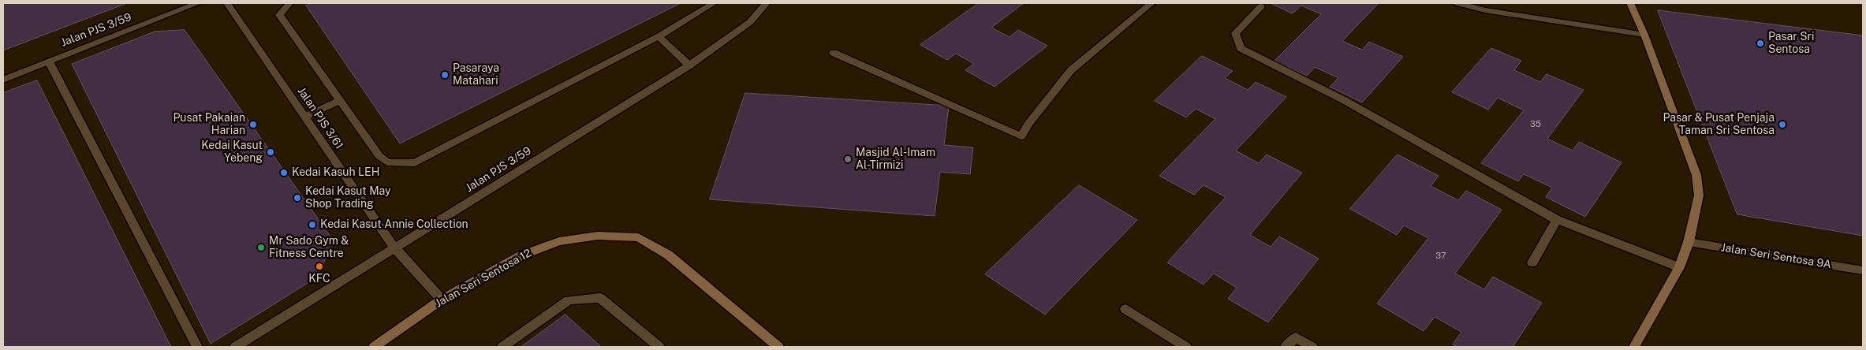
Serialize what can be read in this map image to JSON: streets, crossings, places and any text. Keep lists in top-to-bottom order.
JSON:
{
  "streets": {
    "street": [
      "Jalan PJS 3/59",
      "Jalan PJS 3/61",
      "Jalan Seri Sentosa 9A",
      "Jalan Seri Sentosa 12"
    ]
  },
  "crossings": [
    ["Jalan PJS 3/59", "Jalan PJS 3/61"],
    ["Jalan PJS 3/61", "Jalan Seri Sentosa 12"]
  ],
  "places": [
    "Pasar Sri Sentosa",
    "Pasaraya Matahari",
    "Pusat Pakaian Harian",
    "Pasar & Pusat Penjaja Taman Sri Sentosa",
    "Kedai Kasut Yebeng",
    "Masjid Al-Imam Al-Tirmizi",
    "Kedai Kasuh LEH",
    "Kedai Kasut May Shop Trading",
    "Kedai Kasut Annie Collection",
    "Mr Sado Gym & Fitness Centre",
    "KFC"
  ],
  "house_numbers": ["35", "37"]
}
